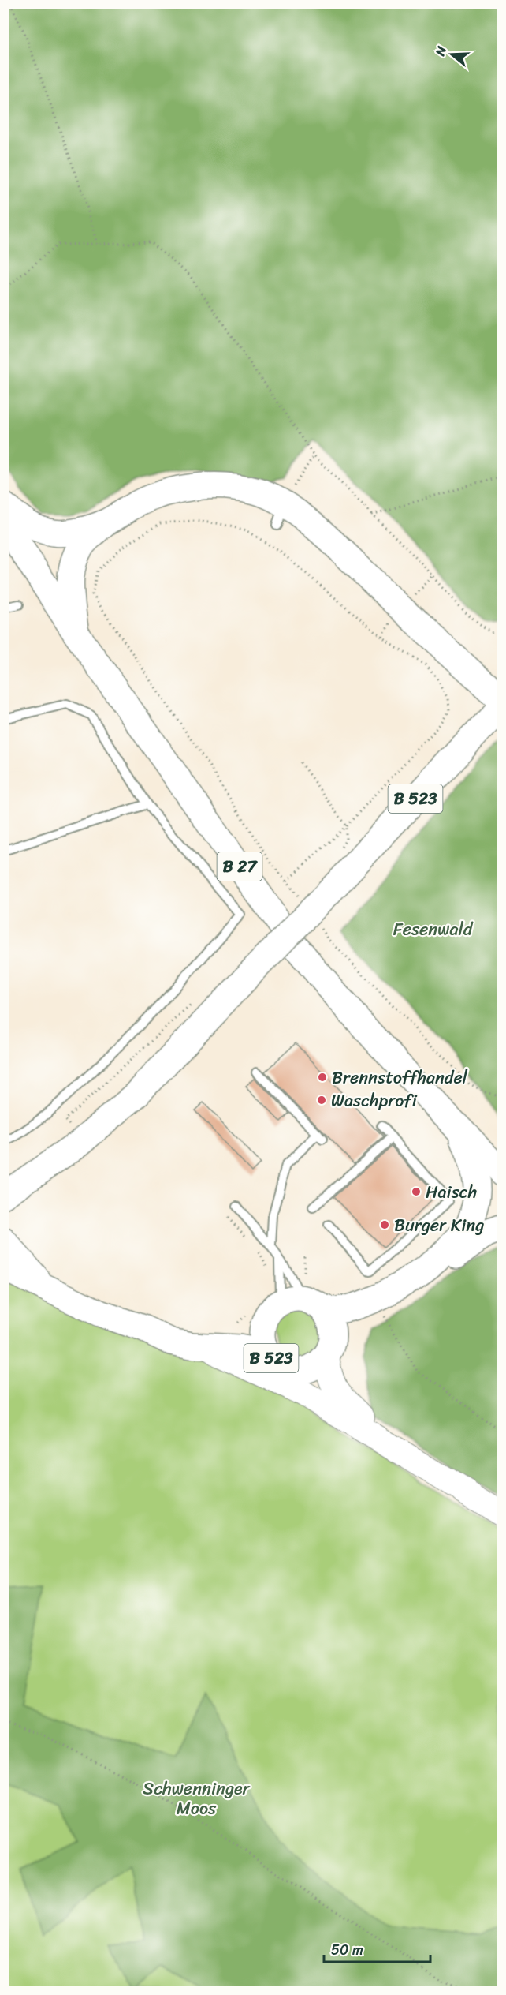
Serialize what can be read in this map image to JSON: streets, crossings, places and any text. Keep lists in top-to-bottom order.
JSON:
{
  "streets": {
    "main road": ["B 523", "B 27"]
  },
  "parks": ["Fesenwald", "Schwenninger Moos"],
  "places": [
    "Brennstoffhandel",
    "Waschprofi",
    "Haisch",
    "Burger King"
  ],
  "scale_bar": "50 m",
  "north": "left"
}
